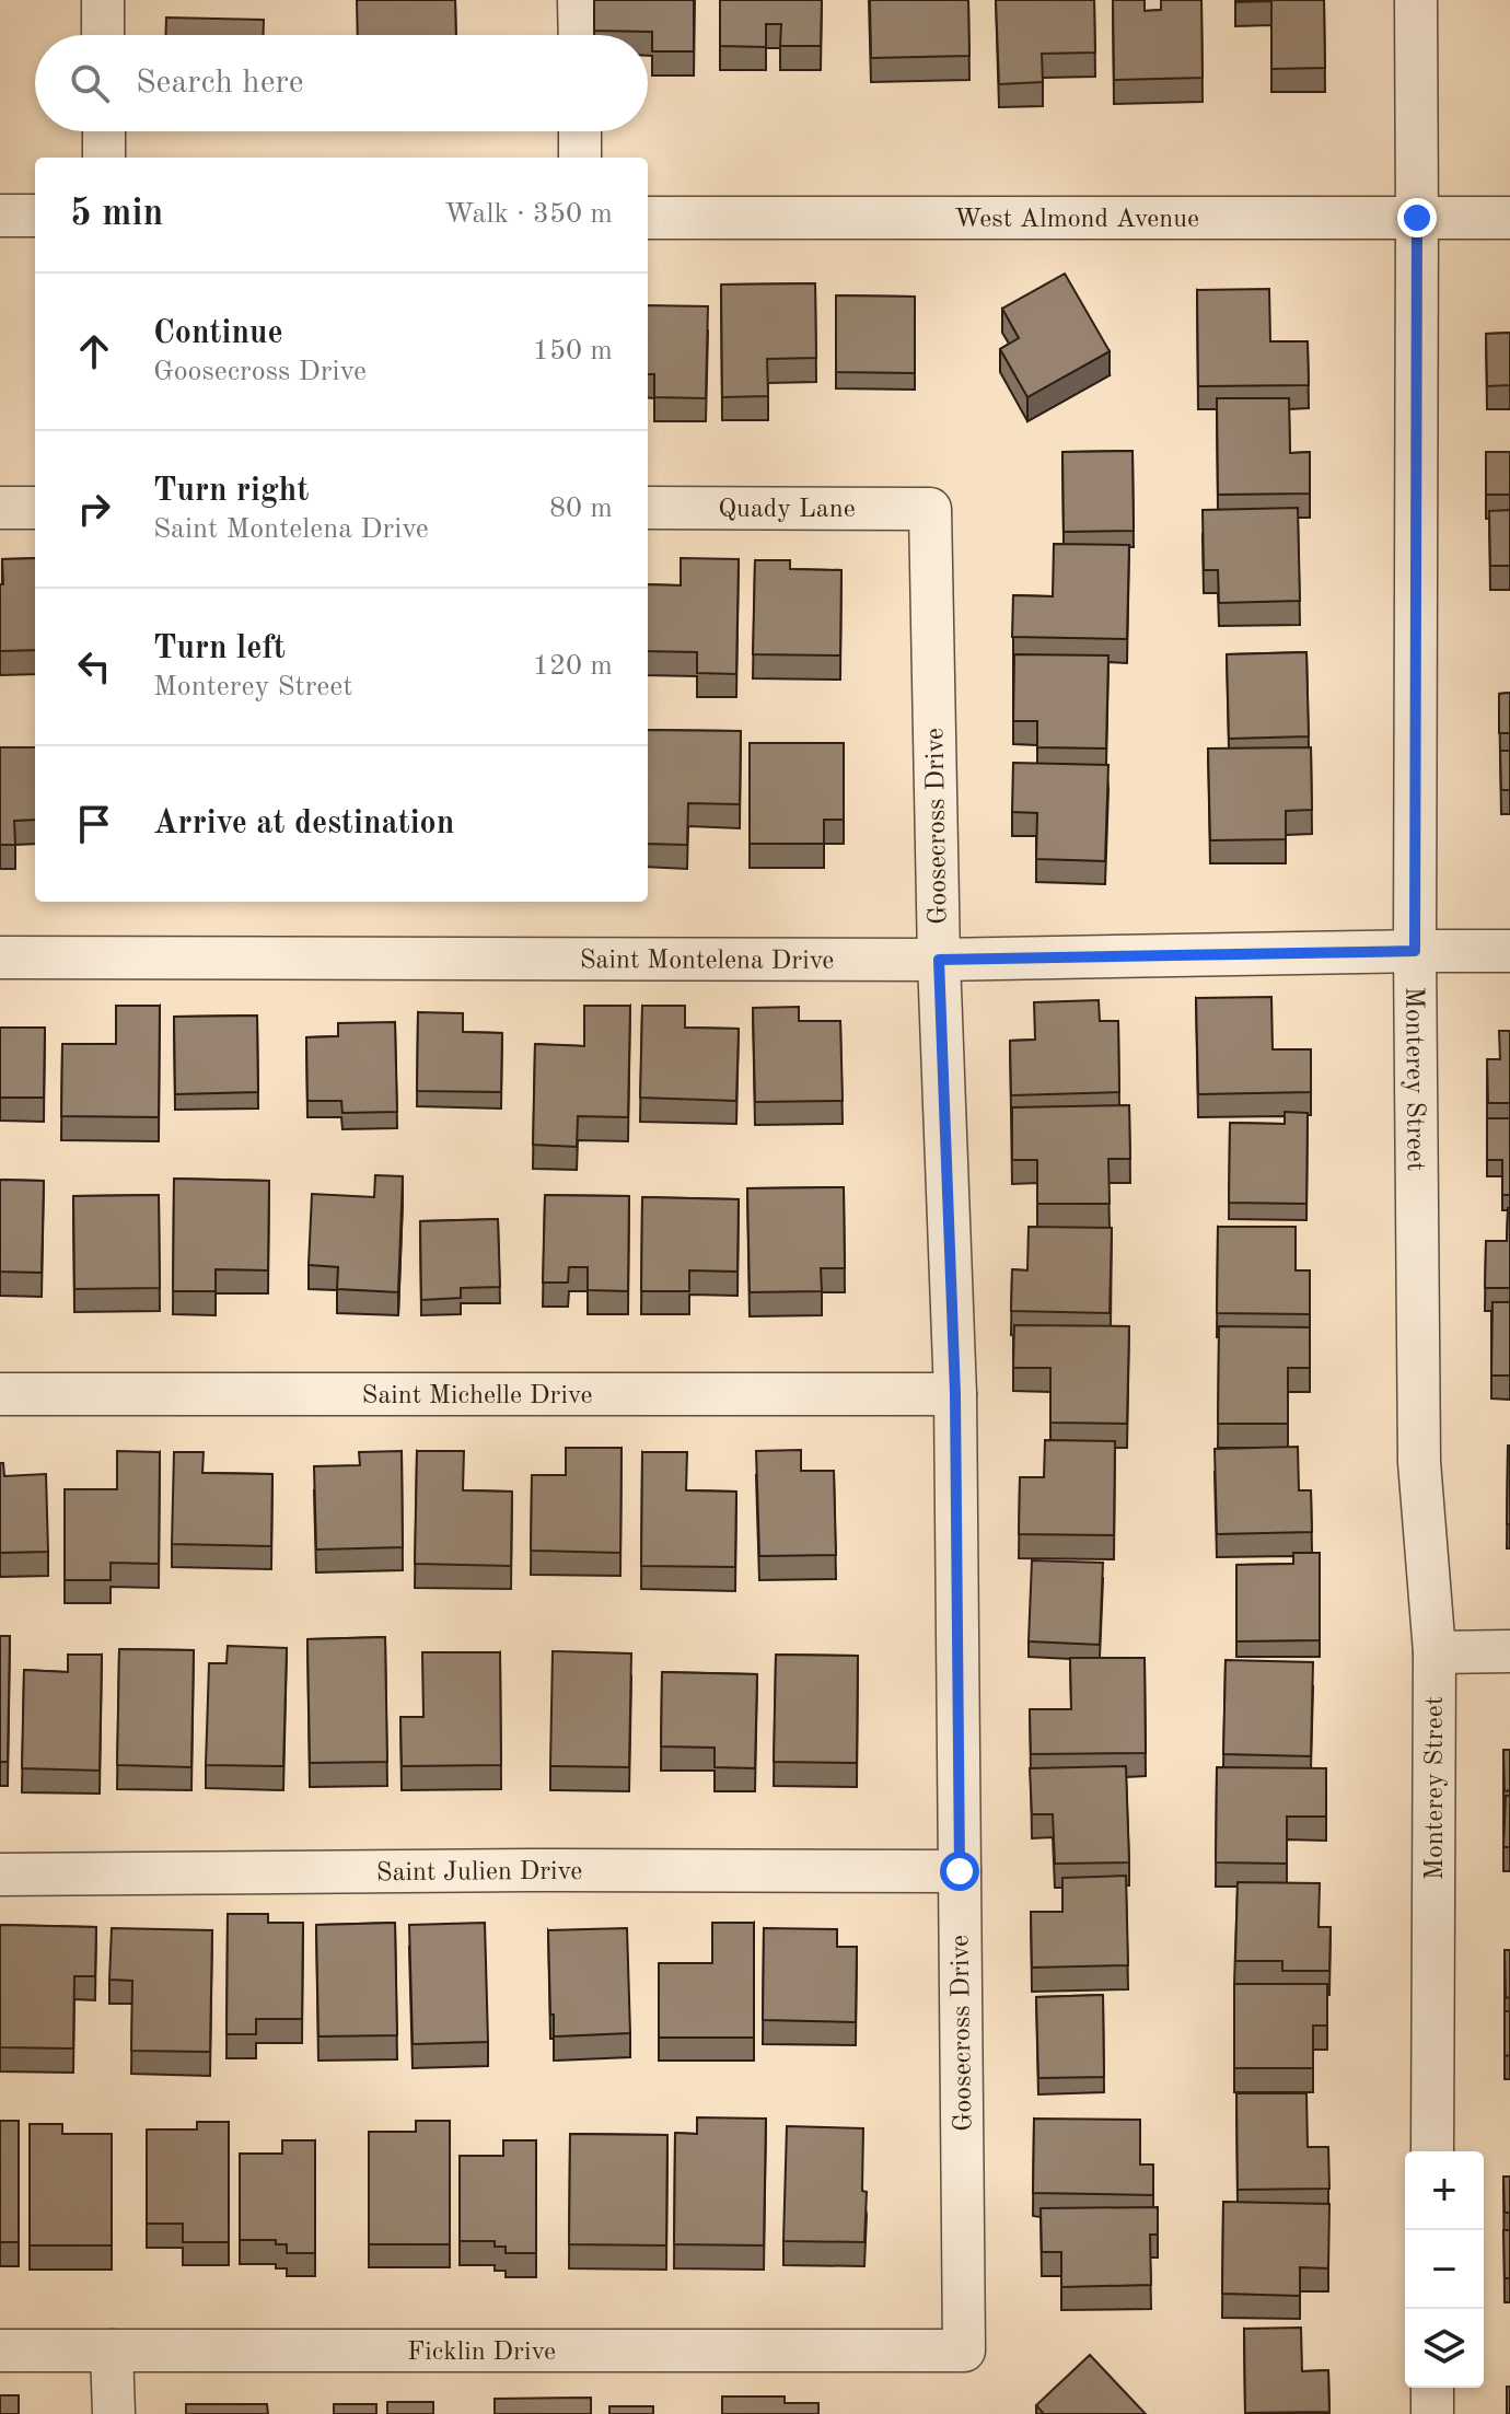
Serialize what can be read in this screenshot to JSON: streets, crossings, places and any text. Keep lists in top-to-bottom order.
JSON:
{
  "streets": {
    "street": [
      "West Almond Avenue",
      "Quady Lane",
      "Goosecross Drive",
      "Saint Montelena Drive",
      "Monterey Street",
      "Saint Michelle Drive",
      "Saint Julien Drive",
      "Ficklin Drive"
    ]
  },
  "crossings": [
    ["West Almond Avenue", "Monterey Street"],
    ["Quady Lane", "Goosecross Drive"],
    ["Goosecross Drive", "Saint Montelena Drive"],
    ["Goosecross Drive", "Saint Michelle Drive"],
    ["Goosecross Drive", "Saint Julien Drive"],
    ["Goosecross Drive", "Ficklin Drive"],
    ["Saint Montelena Drive", "Monterey Street"]
  ],
  "page": {
    "search": "Search here",
    "heading": ["5 min", "Walk · 350 m"],
    "list": [
      ["Continue", "Goosecross Drive", "150 m"],
      ["Turn right", "Saint Montelena Drive", "80 m"],
      ["Turn left", "Monterey Street", "120 m"],
      "Arrive at destination"
    ],
    "map_buttons": ["+", "−"]
  }
}
